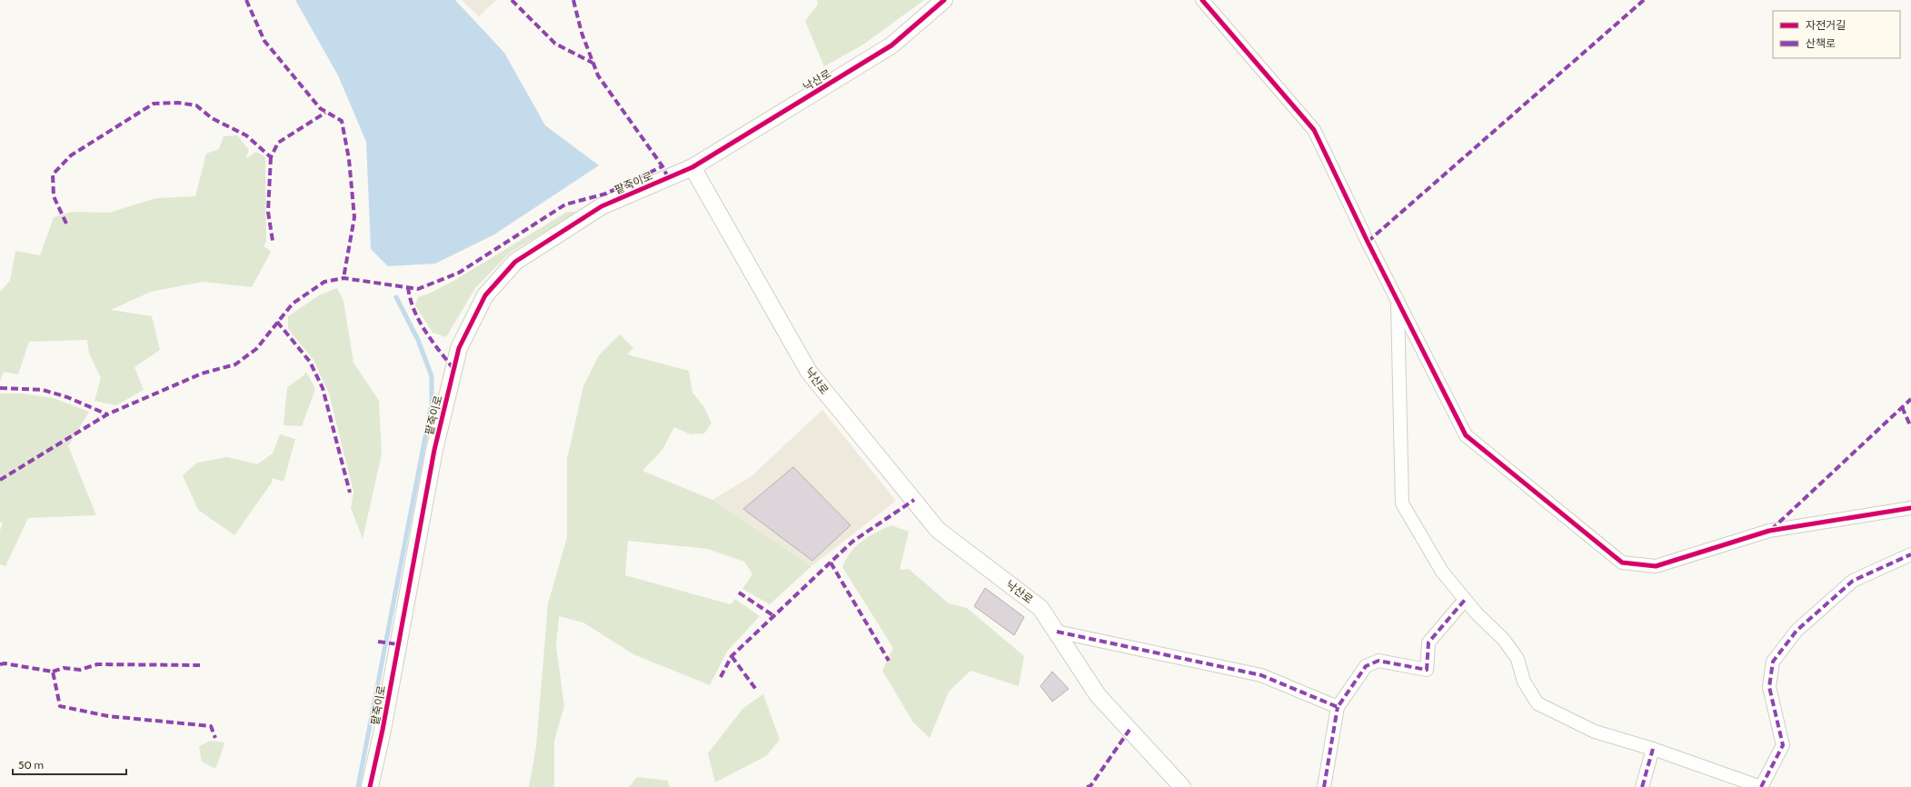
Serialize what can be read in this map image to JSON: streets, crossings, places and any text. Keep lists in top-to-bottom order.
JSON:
{
  "streets": {
    "street": ["낙산로", "팥죽이로"]
  },
  "crossings": [
    ["낙산로", "팥죽이로"]
  ],
  "legend": ["자전거길", "산책로"],
  "scale_bar": "50 m"
}
